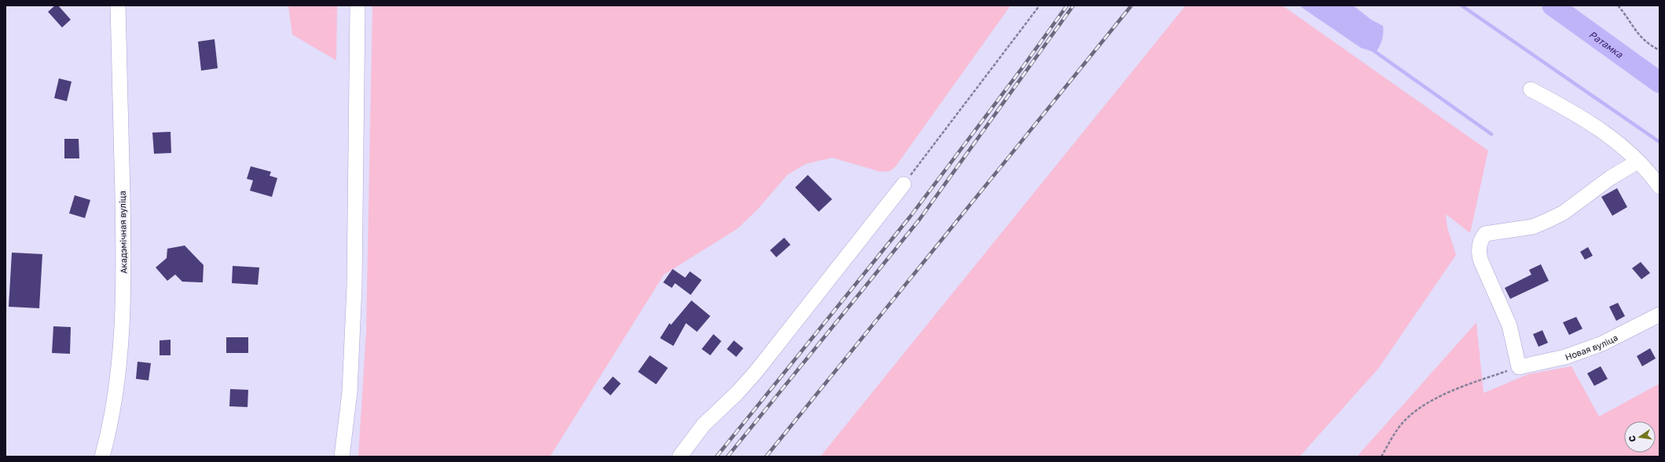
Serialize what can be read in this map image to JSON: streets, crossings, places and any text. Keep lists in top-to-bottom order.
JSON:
{
  "streets": {
    "street": ["Акадэмічная вуліца", "Новая вуліца"]
  },
  "water": ["Ратамка"],
  "north": "left"
}
